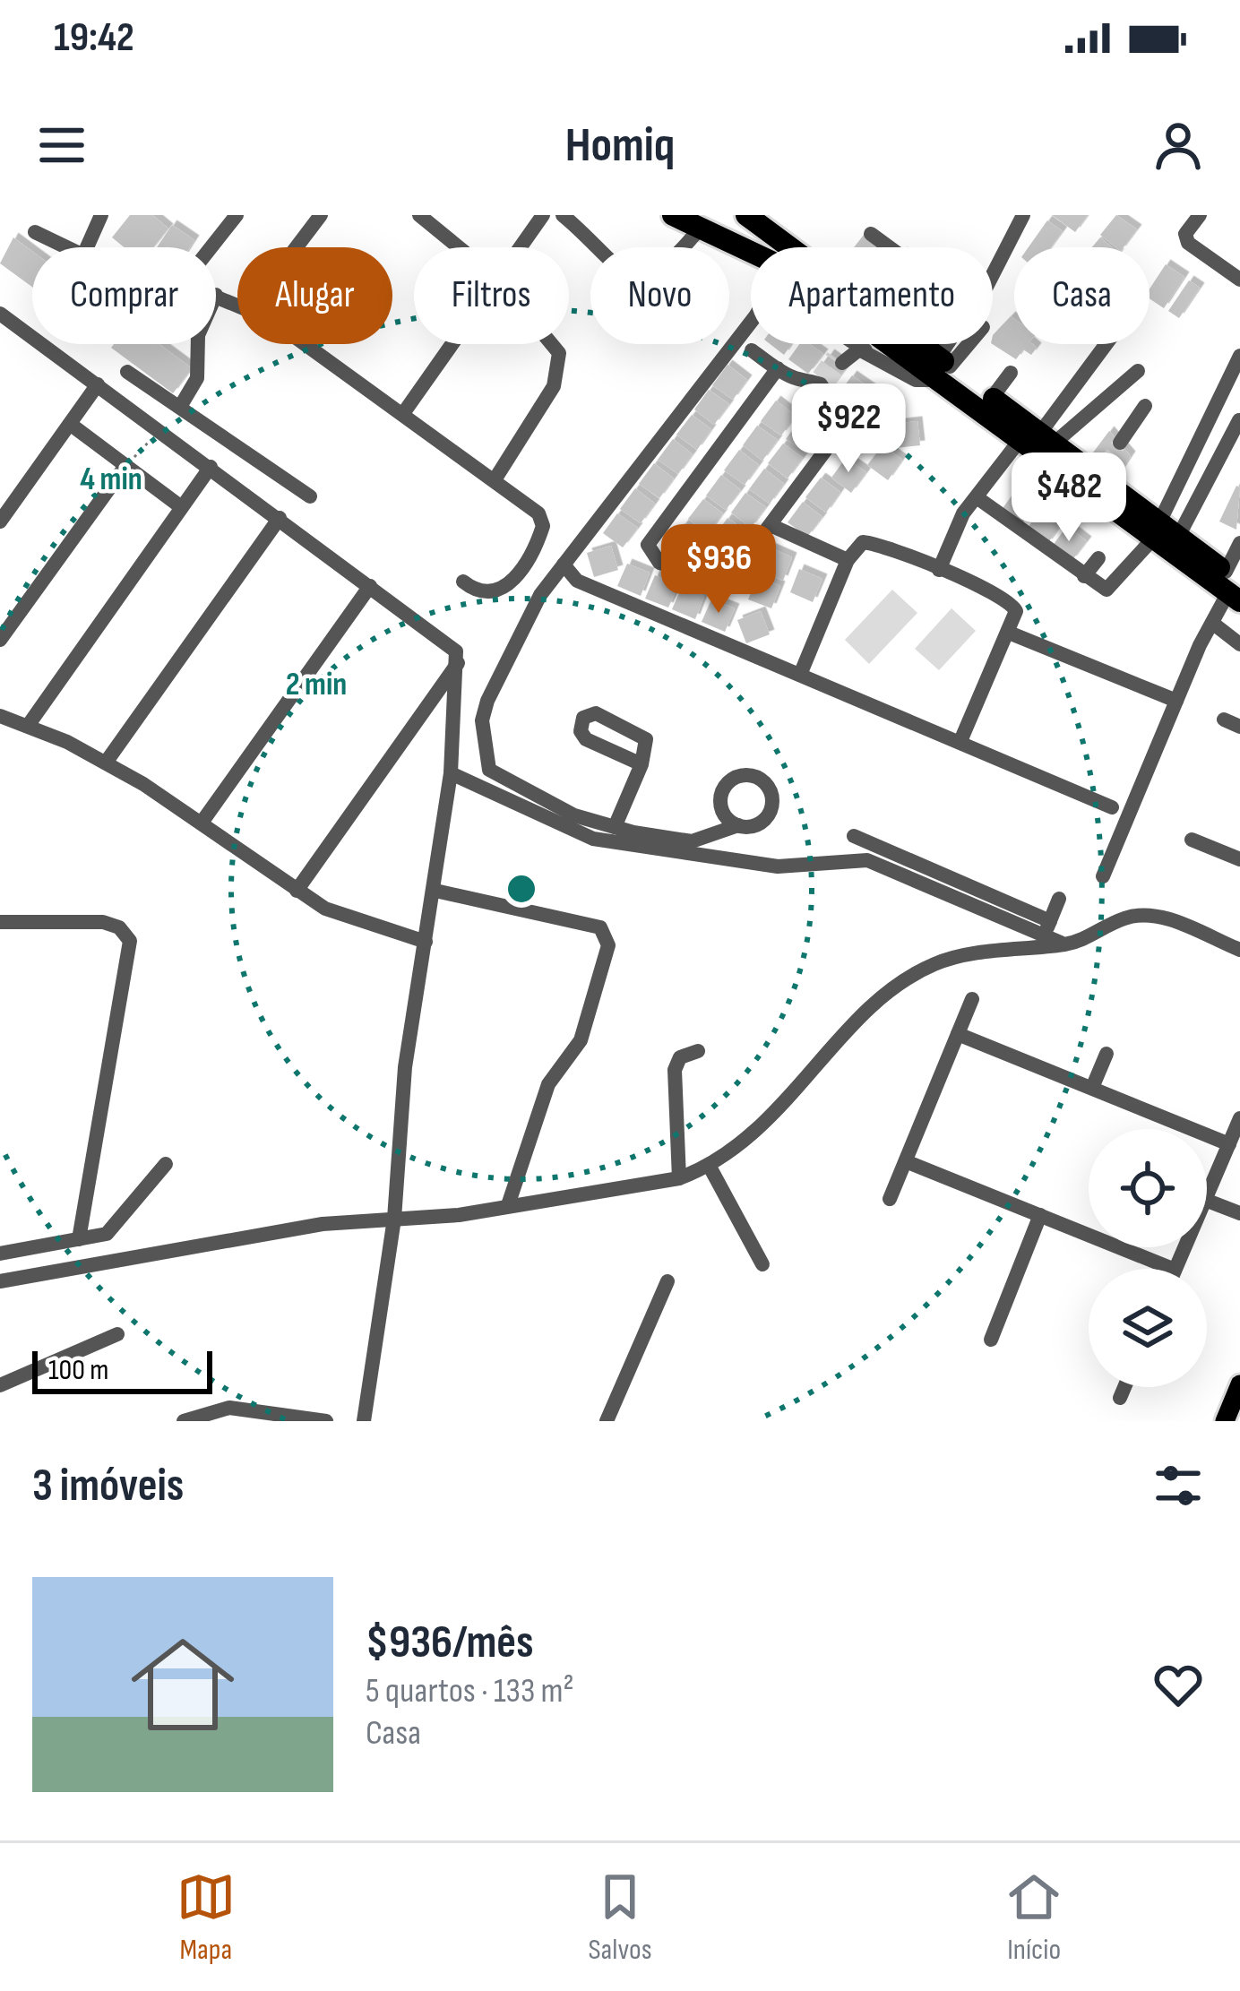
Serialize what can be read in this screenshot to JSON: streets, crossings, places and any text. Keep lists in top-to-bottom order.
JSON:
{
  "scale_bar": "100 m",
  "page": {
    "status": "19:42",
    "header": "Homiq",
    "chip": [
      "Comprar",
      "Alugar",
      "Filtros",
      "Novo",
      "Apartamento",
      "Casa"
    ],
    "price": ["$922", "$482", "$936"],
    "scale": "100 m",
    "heading": "3 imóveis",
    "list": [
      {
        "name": "$936/mês",
        "note": "5 quartos · 133 m² · Casa"
      }
    ],
    "tabs": ["Mapa", "Salvos", "Início"]
  },
  "rings": ["4 min", "2 min"]
}
